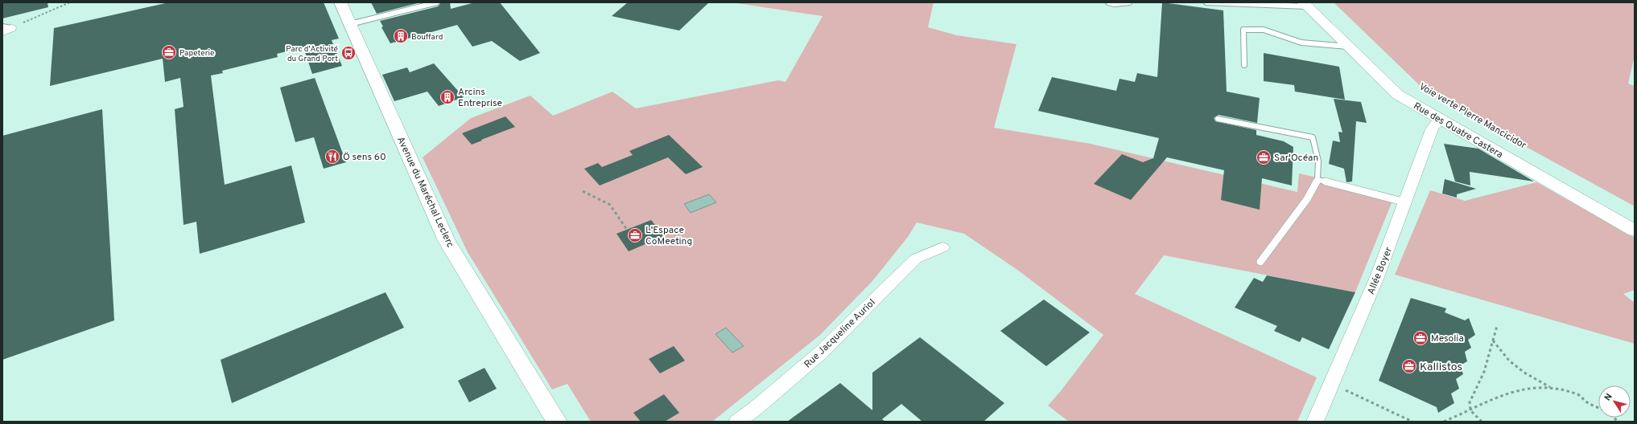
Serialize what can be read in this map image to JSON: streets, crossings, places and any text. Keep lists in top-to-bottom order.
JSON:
{
  "streets": {
    "street": [
      "Rue des Quatre Castera",
      "Avenue du Maréchal Leclerc",
      "Allée Boyer",
      "Rue Jacqueline Auriol"
    ]
  },
  "crossings": [
    ["Rue des Quatre Castera", "Allée Boyer"]
  ],
  "places": {
    "building": ["Bouffard", "Arcins Entreprise"],
    "office": [
      "Papeterie",
      "Sar'Océan",
      "L'Espace CoMeeting",
      "Mesolia",
      "Kallistos"
    ],
    "bus stop": ["Parc d'Activité du Grand Port"],
    "restaurant": ["Ö sens 60"]
  },
  "north": "top left"
}
